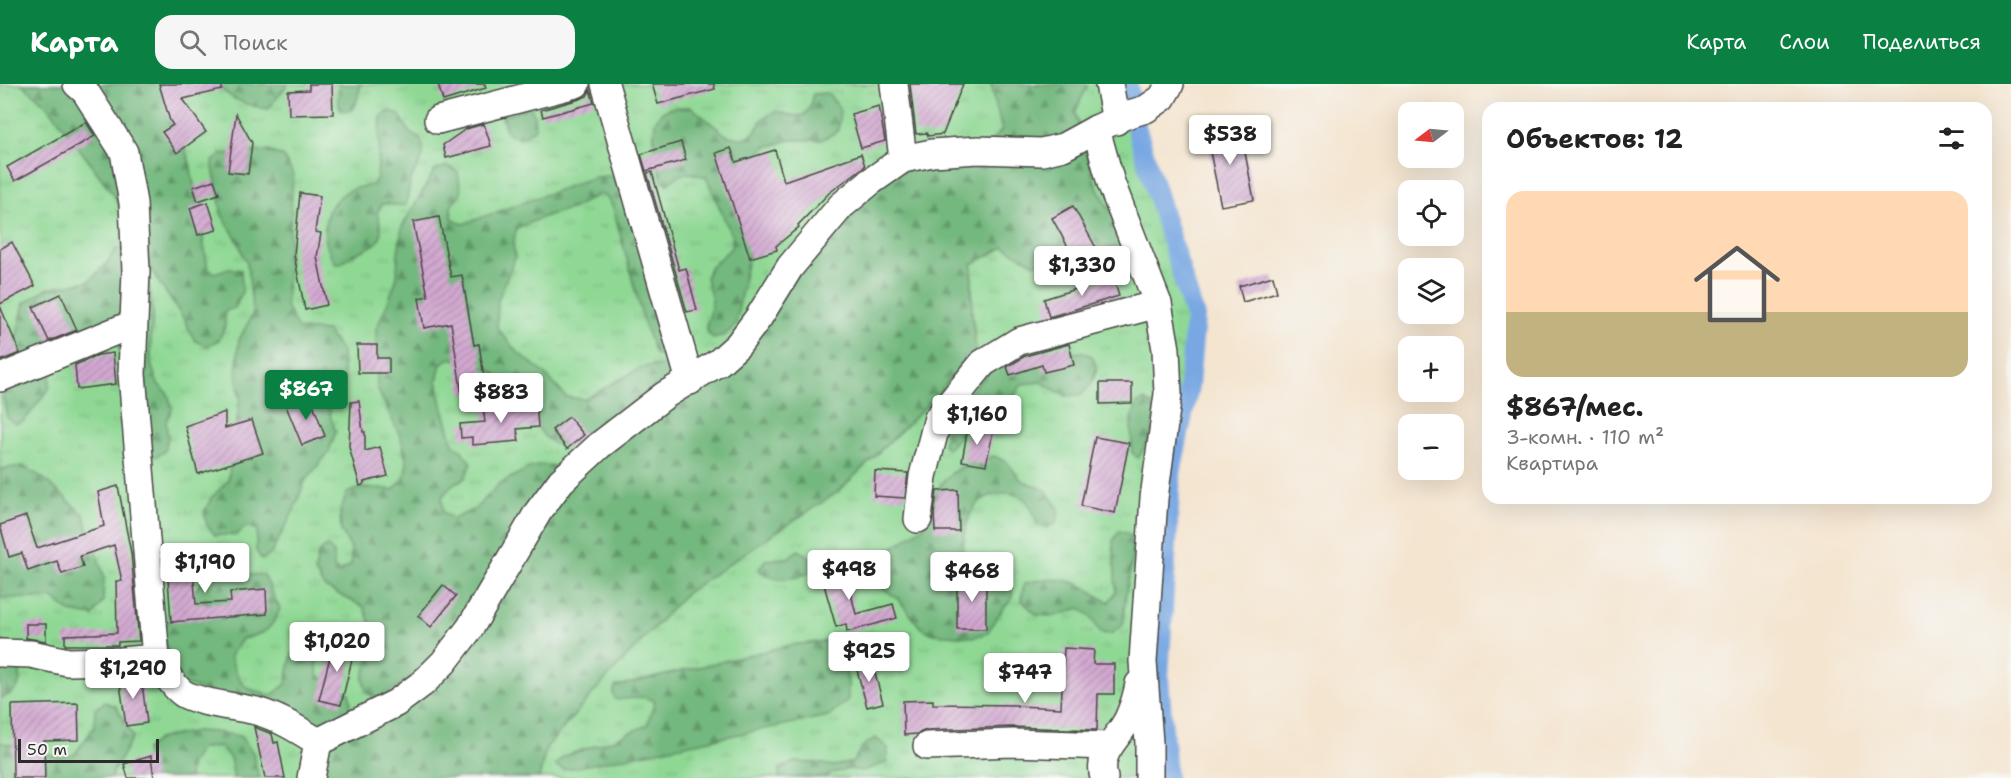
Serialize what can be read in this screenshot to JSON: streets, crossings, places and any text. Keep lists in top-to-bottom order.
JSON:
{
  "scale_bar": "50 m",
  "north": "left",
  "page": {
    "header": "Карта",
    "search": "Поиск",
    "nav": ["Карта", "Слои", "Поделиться"],
    "map_buttons": ["+", "−"],
    "heading": "Объектов: 12",
    "price": [
      "$538",
      "$1,330",
      "$867",
      "$883",
      "$1,160",
      "$1,190",
      "$498",
      "$468",
      "$1,020",
      "$925",
      "$1,290",
      "$747"
    ],
    "list": [
      {
        "name": "$867/мес.",
        "note": "3-комн. · 110 m² · Квартира"
      }
    ],
    "scale": "50 m"
  }
}
